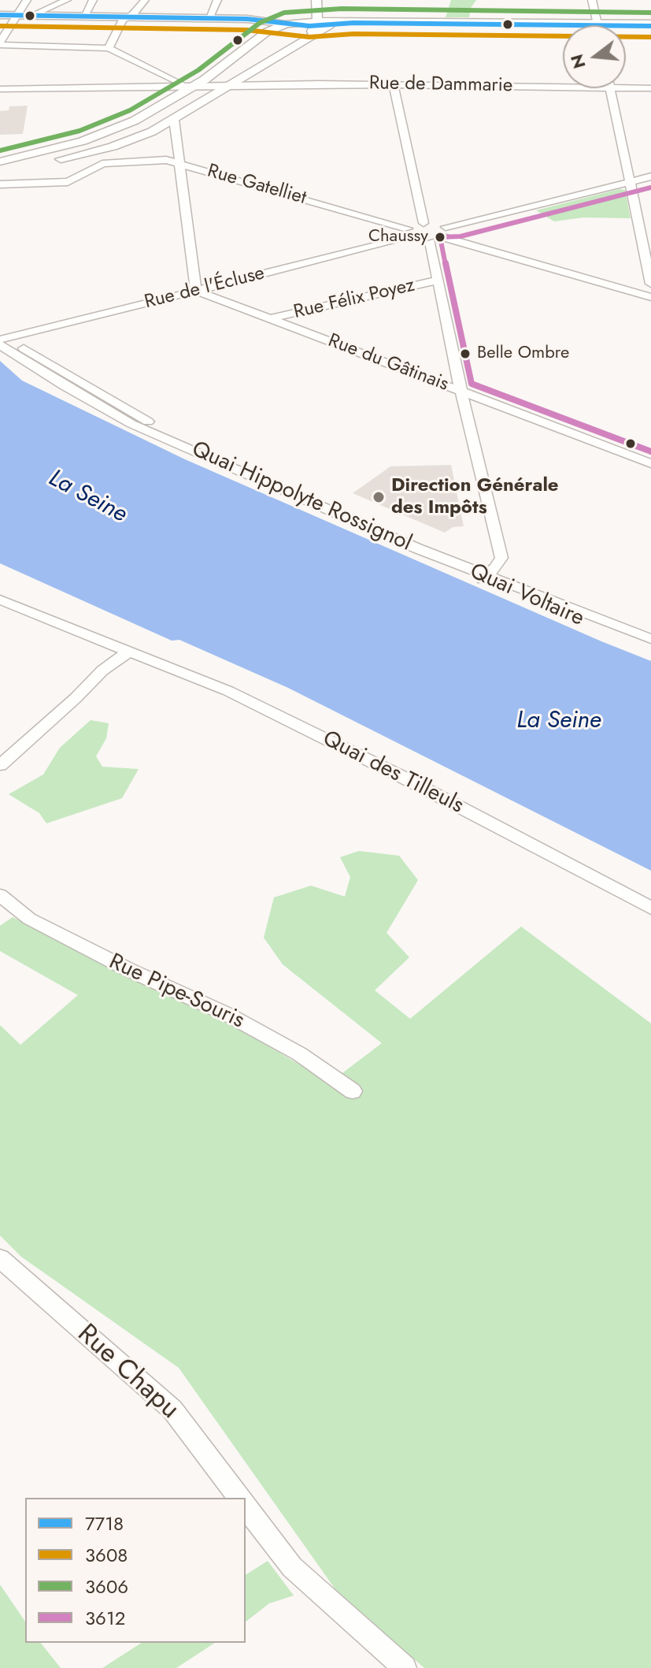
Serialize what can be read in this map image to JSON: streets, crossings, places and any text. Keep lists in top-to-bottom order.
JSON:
{
  "streets": {
    "street": [
      "Rue de Dammarie",
      "Rue Gatelliet",
      "Rue de l'Écluse",
      "Rue Félix Poyez",
      "Rue du Gâtinais",
      "Quai Hippolyte Rossignol",
      "Quai Voltaire",
      "Quai des Tilleuls",
      "Rue Pipe-Souris",
      "Rue Chapu"
    ]
  },
  "crossings": [
    ["Rue Gatelliet", "Rue de l'Écluse"],
    ["Rue de l'Écluse", "Rue du Gâtinais"],
    ["Rue de l'Écluse", "Quai Hippolyte Rossignol"],
    ["Rue Félix Poyez", "Rue du Gâtinais"],
    ["Quai Hippolyte Rossignol", "Quai Voltaire"]
  ],
  "water": ["La Seine"],
  "places": ["Chaussy", "Belle Ombre", "Direction Générale des Impôts"],
  "lines": [
    "transit line 3606",
    "transit line 7718",
    "transit line 3608",
    "transit line 3612"
  ],
  "legend": [
    "7718",
    "3608",
    "3606",
    "3612"
  ],
  "north": "left"
}
